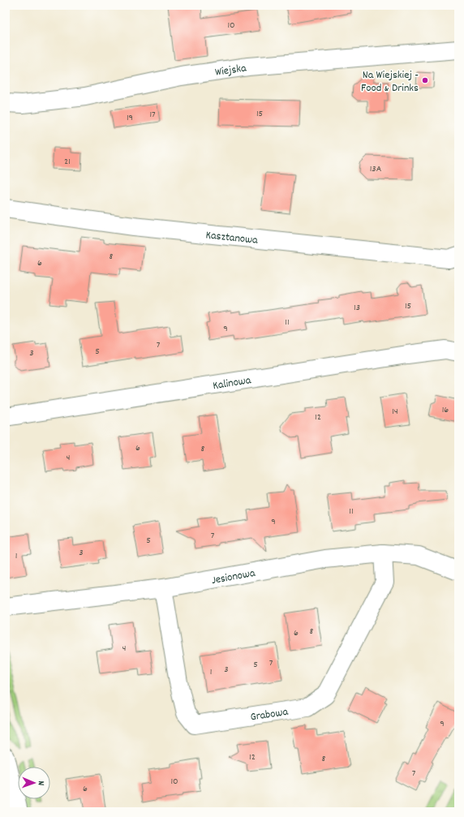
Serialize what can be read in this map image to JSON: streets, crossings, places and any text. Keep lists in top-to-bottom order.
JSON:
{
  "streets": {
    "street": [
      "Wiejska",
      "Kasztanowa",
      "Kalinowa",
      "Jesionowa",
      "Grabowa"
    ]
  },
  "crossings": [
    ["Jesionowa", "Grabowa"]
  ],
  "places": ["Na Wiejskiej - Food & Drinks"],
  "house_numbers": [
    "10",
    "15",
    "17",
    "19",
    "21",
    "13A",
    "8",
    "6",
    "15",
    "13",
    "11",
    "9",
    "7",
    "5",
    "3",
    "16",
    "14",
    "12",
    "6",
    "8",
    "4",
    "11",
    "9",
    "7",
    "5",
    "3",
    "1",
    "8",
    "6",
    "4",
    "7",
    "5",
    "3",
    "1",
    "9",
    "12",
    "8",
    "7",
    "10",
    "6"
  ],
  "north": "right"
}
